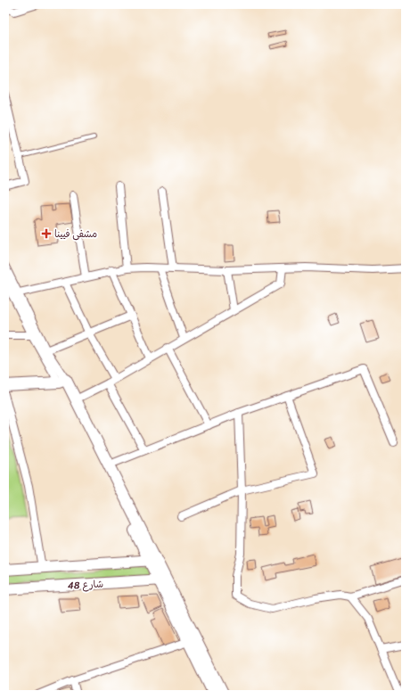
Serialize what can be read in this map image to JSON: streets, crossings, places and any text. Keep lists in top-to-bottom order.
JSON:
{
  "streets": {
    "main road": ["48 شارع"]
  },
  "places": {
    "health": ["مشفى فيينا"]
  }
}
